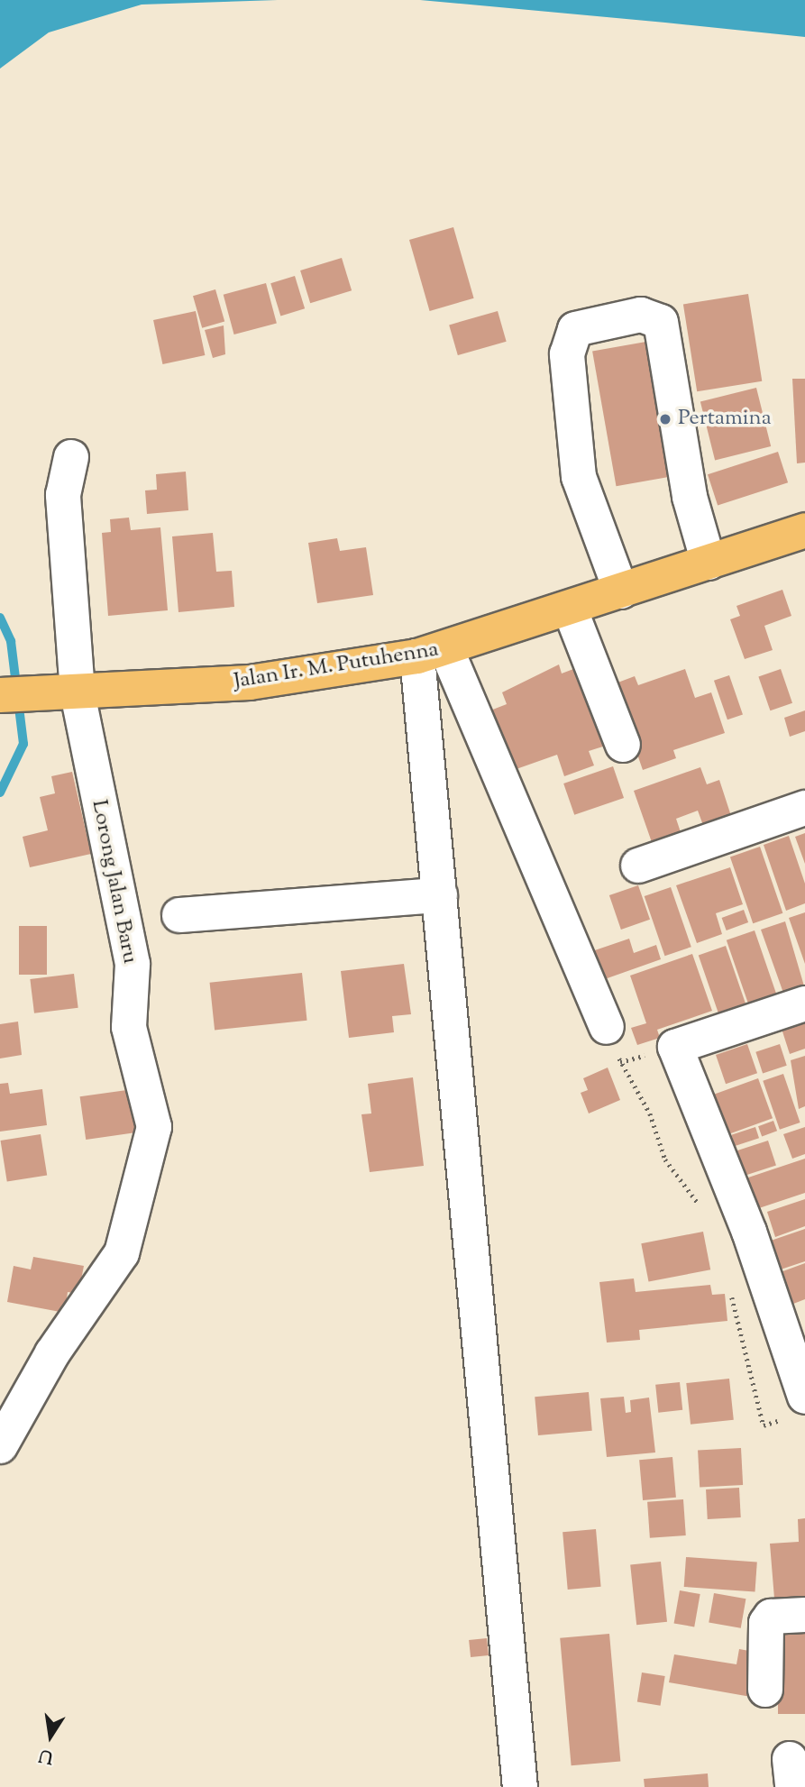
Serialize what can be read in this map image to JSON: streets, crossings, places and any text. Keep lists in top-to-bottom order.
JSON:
{
  "streets": {
    "highway": ["Jalan Ir. M. Putuhenna"],
    "street": ["Lorong Jalan Baru"]
  },
  "crossings": [
    ["Jalan Ir. M. Putuhenna", "Lorong Jalan Baru"]
  ],
  "places": ["Pertamina"],
  "north": "bottom"
}
